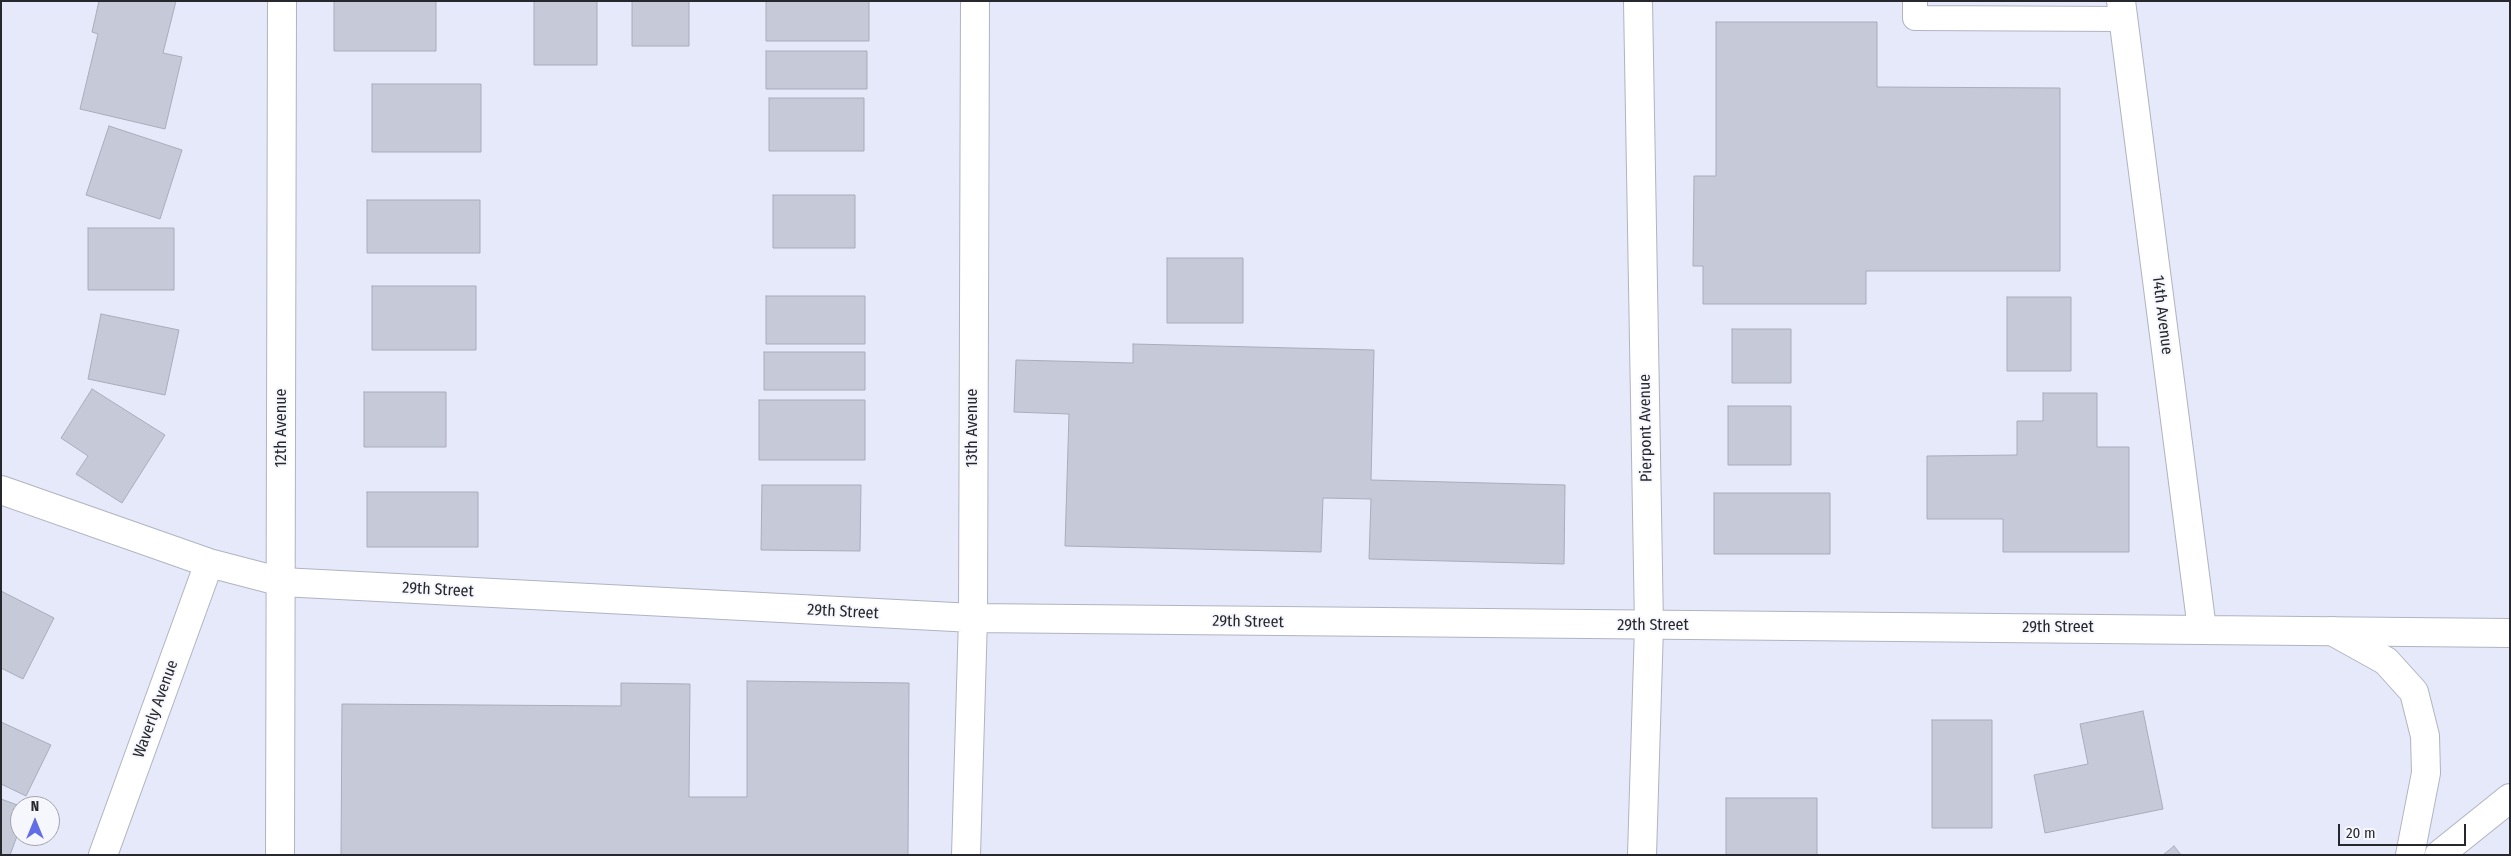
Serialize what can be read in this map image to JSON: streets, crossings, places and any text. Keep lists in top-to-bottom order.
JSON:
{
  "streets": {
    "street": [
      "14th Avenue",
      "12th Avenue",
      "13th Avenue",
      "Pierpont Avenue",
      "29th Street",
      "Waverly Avenue"
    ]
  },
  "crossings": [
    ["14th Avenue", "29th Street"],
    ["12th Avenue", "29th Street"],
    ["13th Avenue", "29th Street"],
    ["Pierpont Avenue", "29th Street"],
    ["29th Street", "Waverly Avenue"]
  ],
  "scale_bar": "20 m",
  "north": "top"
}
